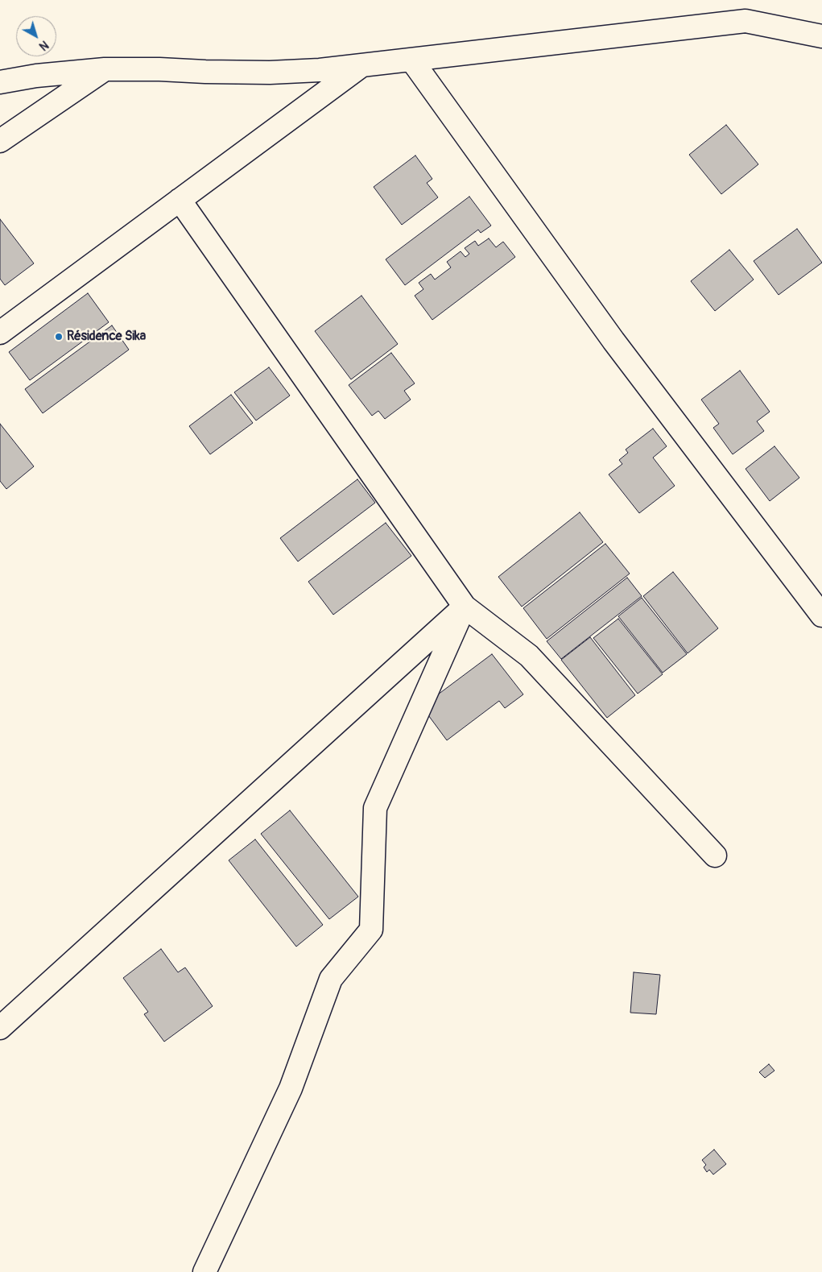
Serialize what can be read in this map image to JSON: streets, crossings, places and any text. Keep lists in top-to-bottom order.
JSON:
{
  "places": ["Résidence Sika"],
  "north": "bottom right"
}
